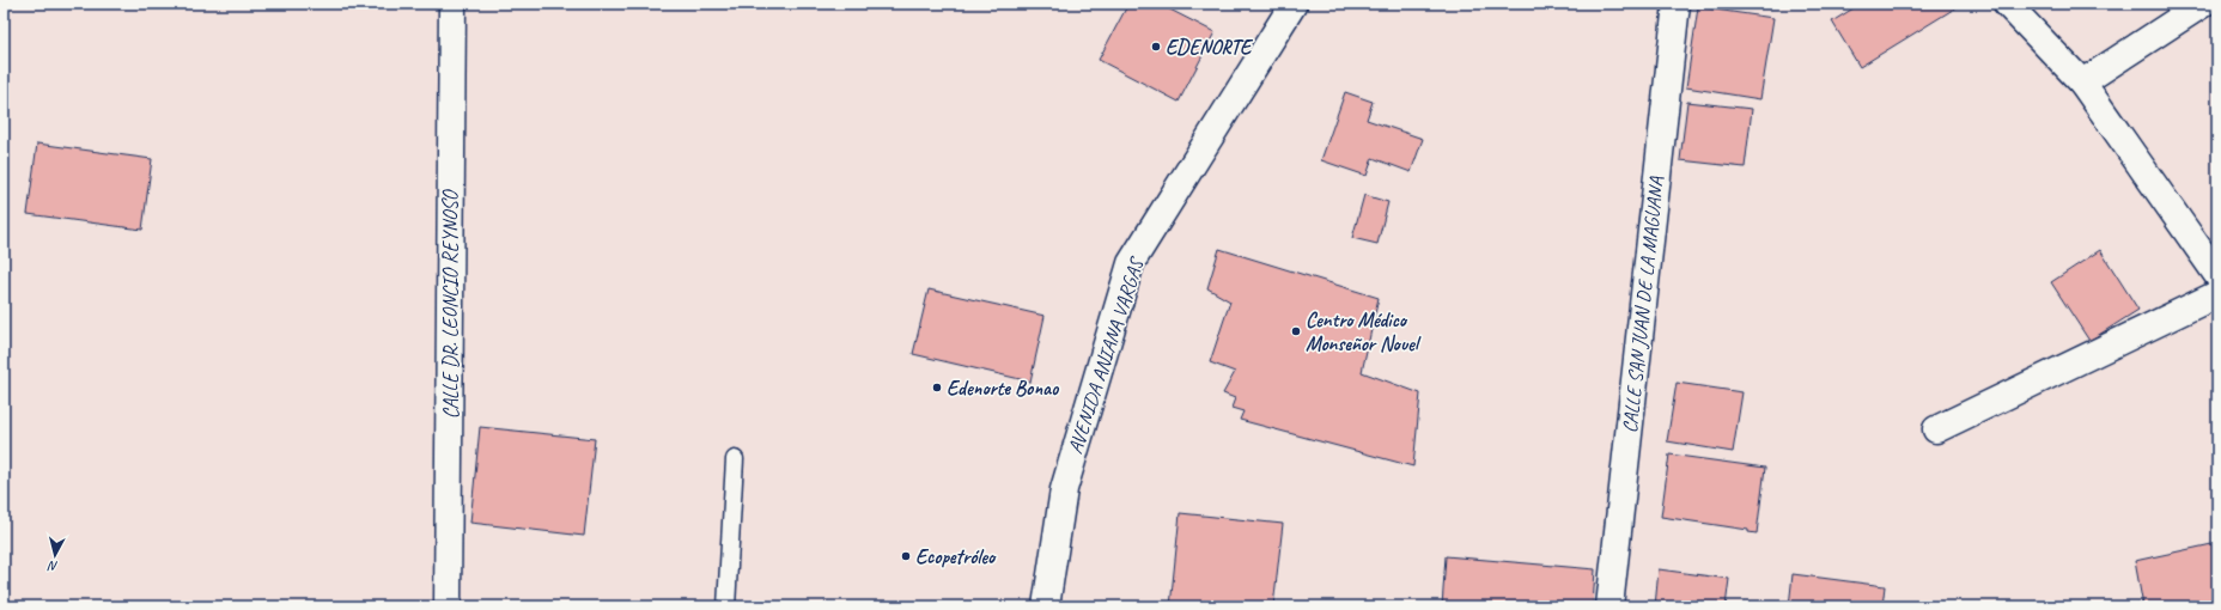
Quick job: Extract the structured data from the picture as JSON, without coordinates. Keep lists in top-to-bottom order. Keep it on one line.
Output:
{"streets":{"street":["CALLE DR. LEONCIO REYNOSO","CALLE SAN JUAN DE LA MAGUANA","AVENIDA ANIANA VARGAS"]},"places":["EDENORTE","Centro Médico Monseñor Nouel","Edenorte Bonao","Ecopetróleo"],"north":"bottom"}
